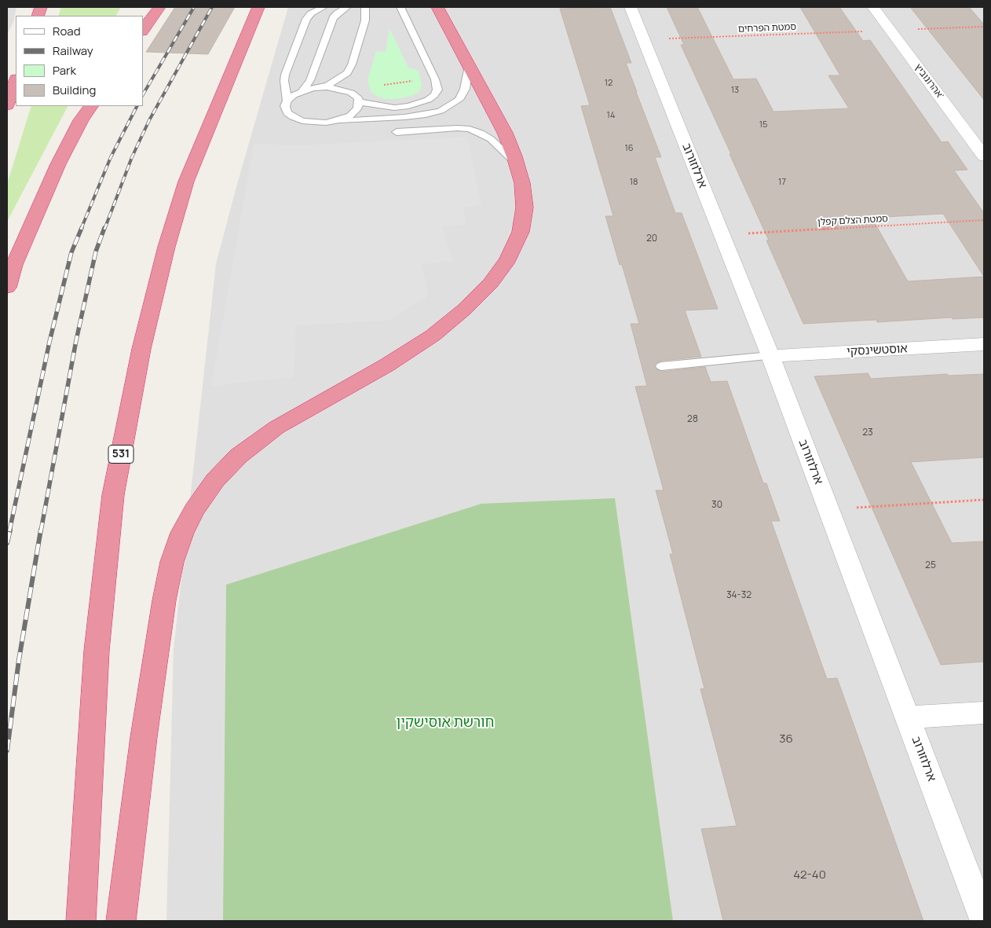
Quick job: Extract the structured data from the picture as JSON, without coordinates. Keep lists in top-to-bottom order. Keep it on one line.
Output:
{"streets":{"highway":["531"],"street":["אהרונוביץ'","ארלוזורוב","אוסטשינסקי"],"path":["סמטת הפרחים","סמטת הצלם קפלן"]},"crossings":[["סמטת הפרחים","אהרונוביץ'"],["סמטת הפרחים","ארלוזורוב"],["ארלוזורוב","סמטת הצלם קפלן"],["ארלוזורוב","אוסטשינסקי"]],"parks":["חורשת אוסישקין"],"house_numbers":["12","13","14","15","16","18","17","20","28","23","30","25","34-32","36","42-40"],"legend":["Road","Railway","Park","Building"]}
